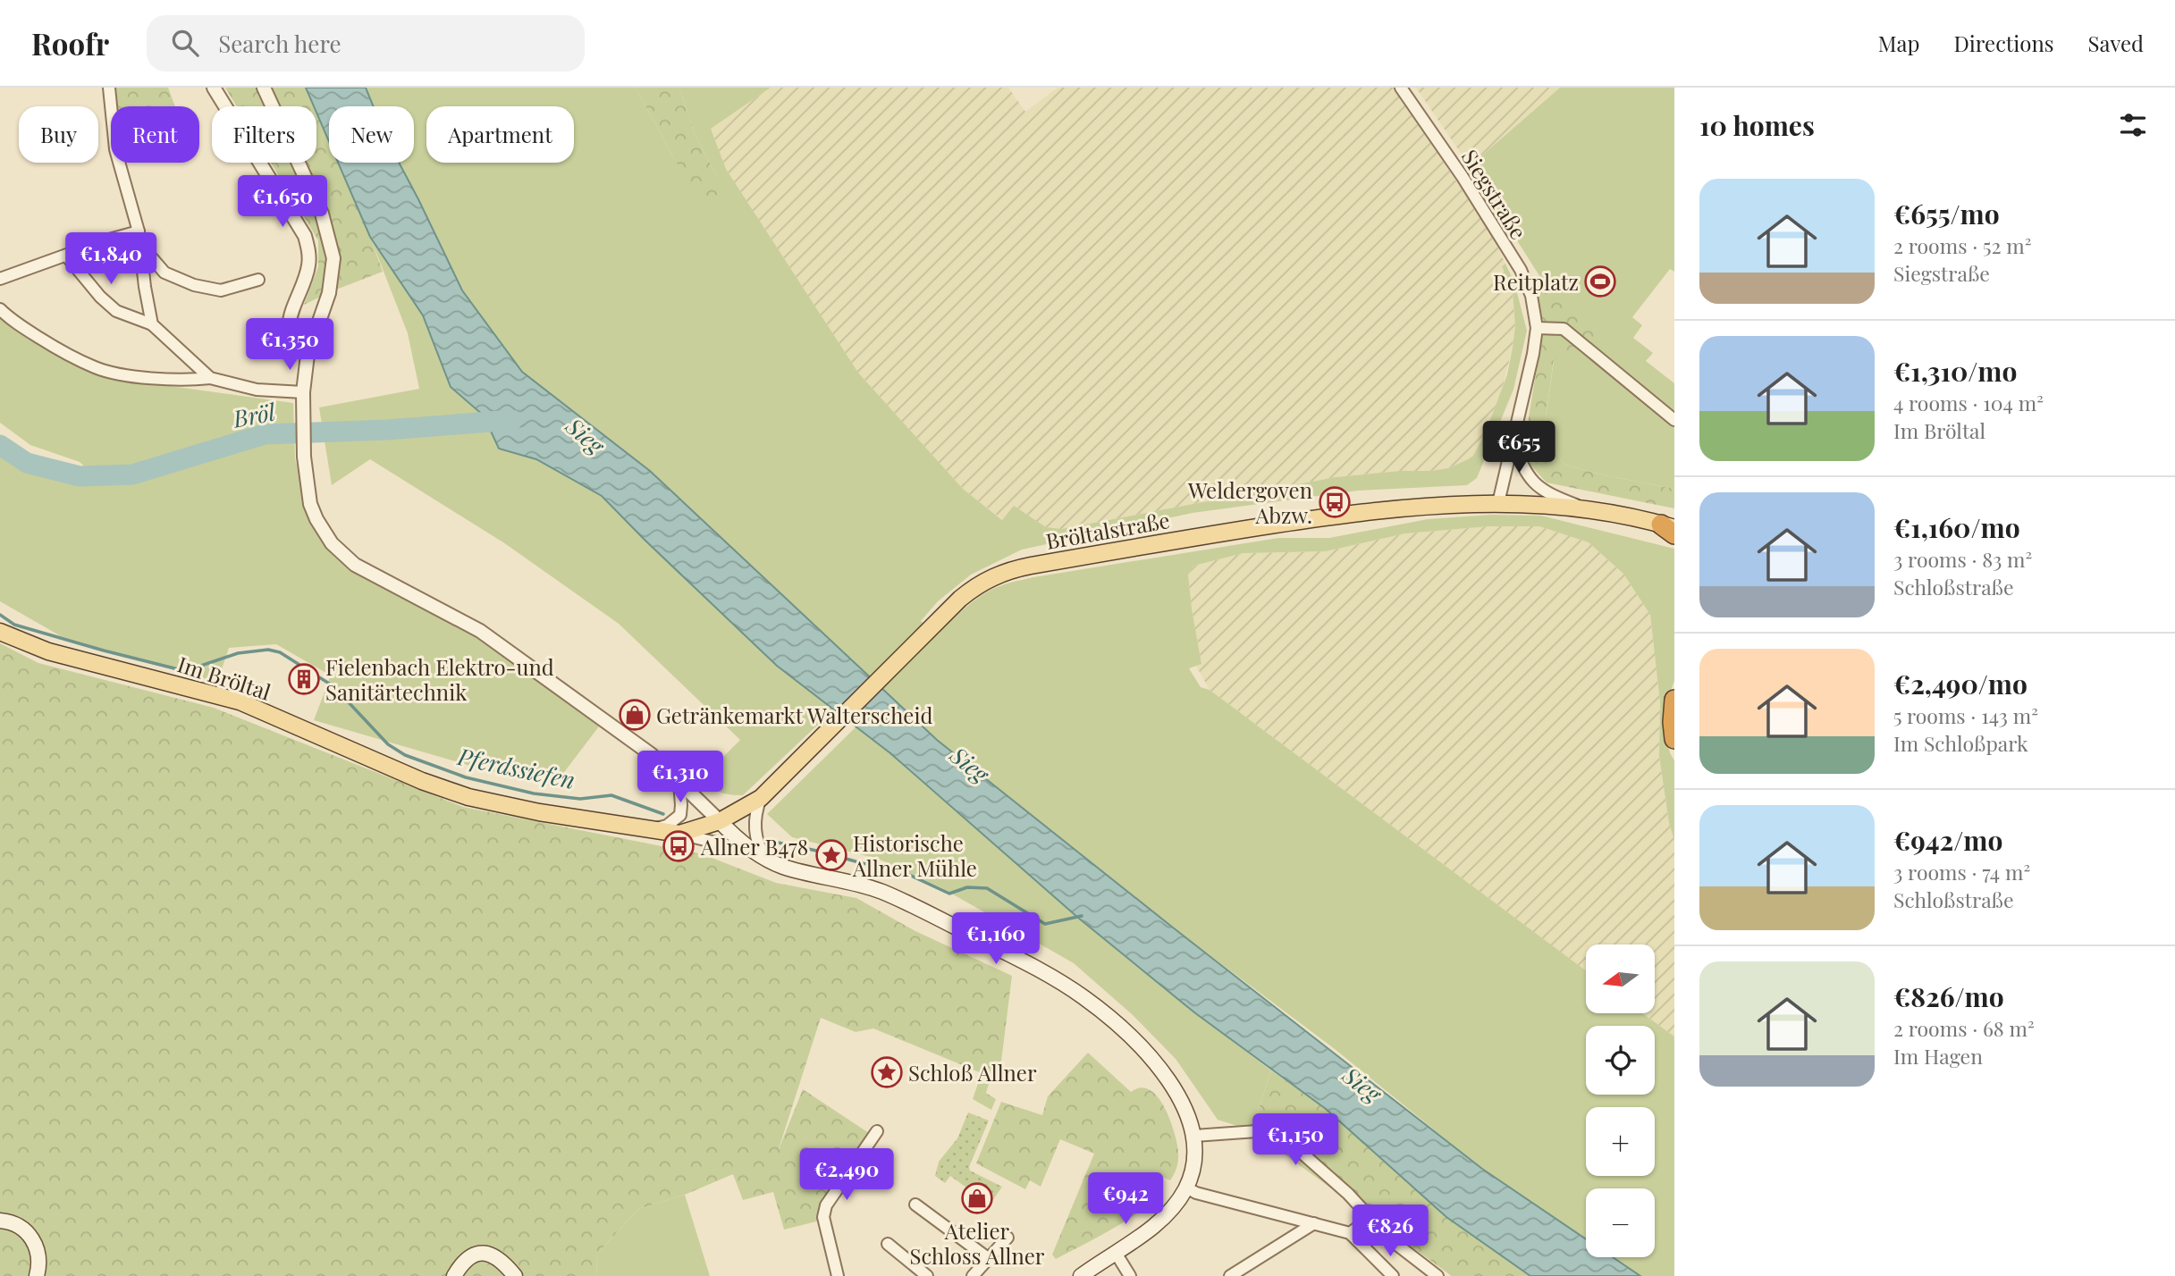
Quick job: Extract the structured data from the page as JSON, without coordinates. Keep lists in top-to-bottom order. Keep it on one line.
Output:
{"streets":{"main road":["Bröltalstraße","Im Bröltal"],"street":["Siegstraße"]},"crossings":[["Siegstraße","Bröltalstraße"],["Bröltalstraße","Im Bröltal"]],"water":["Bröl","Sieg","Pferdssiefen"],"places":{"sports":["Reitplatz"],"bus stop":["Weldergoven Abzw.","Allner B478"],"building":["Fielenbach Elektro-und Sanitärtechnik"],"shop":["Getränkemarkt Walterscheid","Atelier Schloss Allner"],"place":["Historische Allner Mühle","Schloß Allner"]},"north":"left","page":{"header":"Roofr","search":"Search here","nav":["Map","Directions","Saved"],"heading":"10 homes","chip":["Buy","Rent","Filters","New","Apartment"],"list":[{"name":"€655/mo","note":"2 rooms · 52 m² · Siegstraße"},{"name":"€1,310/mo","note":"4 rooms · 104 m² · Im Bröltal"},{"name":"€1,160/mo","note":"3 rooms · 83 m² · Schloßstraße"},{"name":"€2,490/mo","note":"5 rooms · 143 m² · Im Schloßpark"},{"name":"€942/mo","note":"3 rooms · 74 m² · Schloßstraße"},{"name":"€826/mo","note":"2 rooms · 68 m² · Im Hagen"}],"price":["€1,650","€1,840","€1,350","€655","€1,310","€1,160","€1,150","€2,490","€942","€826"],"map_buttons":["+","−"]}}
